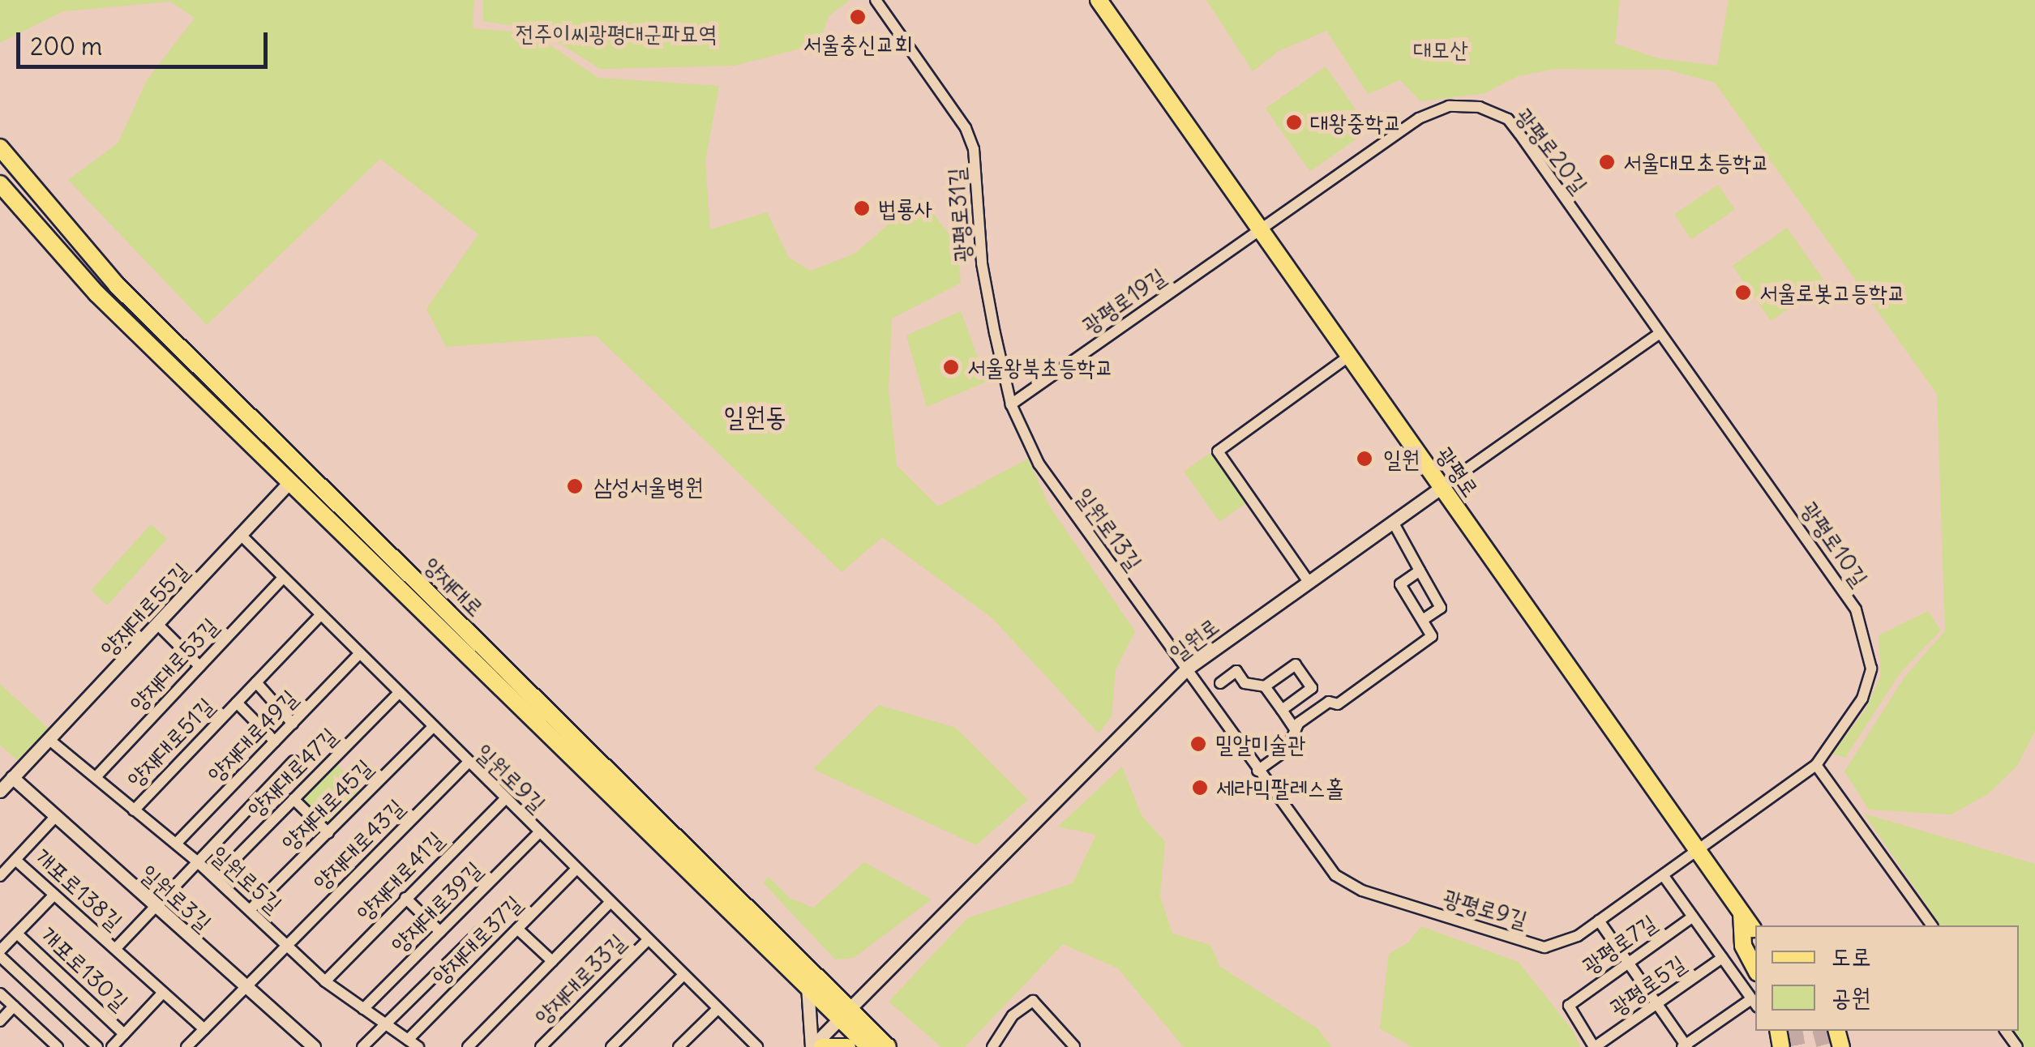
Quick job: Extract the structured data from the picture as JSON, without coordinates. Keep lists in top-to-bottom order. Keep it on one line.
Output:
{"streets":{"main road":["광평로","양재대로"],"street":["광평로20길","광평로31길","광평로19길","일원로13길","광평로10길","양재대로55길","일원로","양재대로53길","양재대로49길","양재대로51길","양재대로47길","일원로9길","양재대로45길","양재대로43길","양재대로41길","일원로5길","개포로138길","일원로3길","양재대로39길","광평로9길","양재대로37길","광평로7길","개포로130길","양재대로33길","광평로5길"]},"crossings":[["광평로20길","광평로19길"],["광평로20길","광평로"],["광평로20길","광평로10길"],["광평로20길","일원로"],["광평로31길","광평로19길"],["광평로31길","일원로13길"],["광평로19길","광평로"],["광평로19길","일원로13길"],["광평로","광평로10길"],["광평로","일원로"],["광평로","광평로9길"],["일원로13길","일원로"],["일원로13길","광평로9길"],["광평로10길","광평로9길"],["양재대로","양재대로55길"],["양재대로","일원로"],["양재대로55길","일원로9길"],["양재대로55길","일원로5길"],["양재대로55길","일원로3길"],["양재대로53길","일원로9길"],["양재대로53길","일원로5길"],["양재대로49길","양재대로51길"],["양재대로49길","일원로9길"],["양재대로49길","일원로5길"],["양재대로51길","일원로9길"],["양재대로51길","일원로5길"],["양재대로47길","일원로9길"],["양재대로47길","일원로5길"],["일원로9길","양재대로45길"],["일원로9길","양재대로43길"],["일원로9길","양재대로41길"],["일원로9길","양재대로39길"],["일원로9길","양재대로37길"],["일원로9길","양재대로33길"],["양재대로45길","일원로5길"],["양재대로43길","일원로5길"],["양재대로43길","개포로138길"],["양재대로43길","일원로3길"],["양재대로41길","일원로5길"],["일원로5길","양재대로39길"],["일원로5길","양재대로37길"],["개포로138길","일원로3길"],["개포로138길","개포로130길"],["광평로7길","광평로5길"]],"districts":["일원동"],"parks":["전주이씨광평대군파묘역","대모산"],"places":["서울충신교회","대왕중학교","서울대모초등학교","법룡사","서울로봇고등학교","서울왕북초등학교","일원","삼성서울병원","밀알미술관","세라믹팔레스홀"],"legend":["도로","공원"],"scale_bar":"200 m"}
